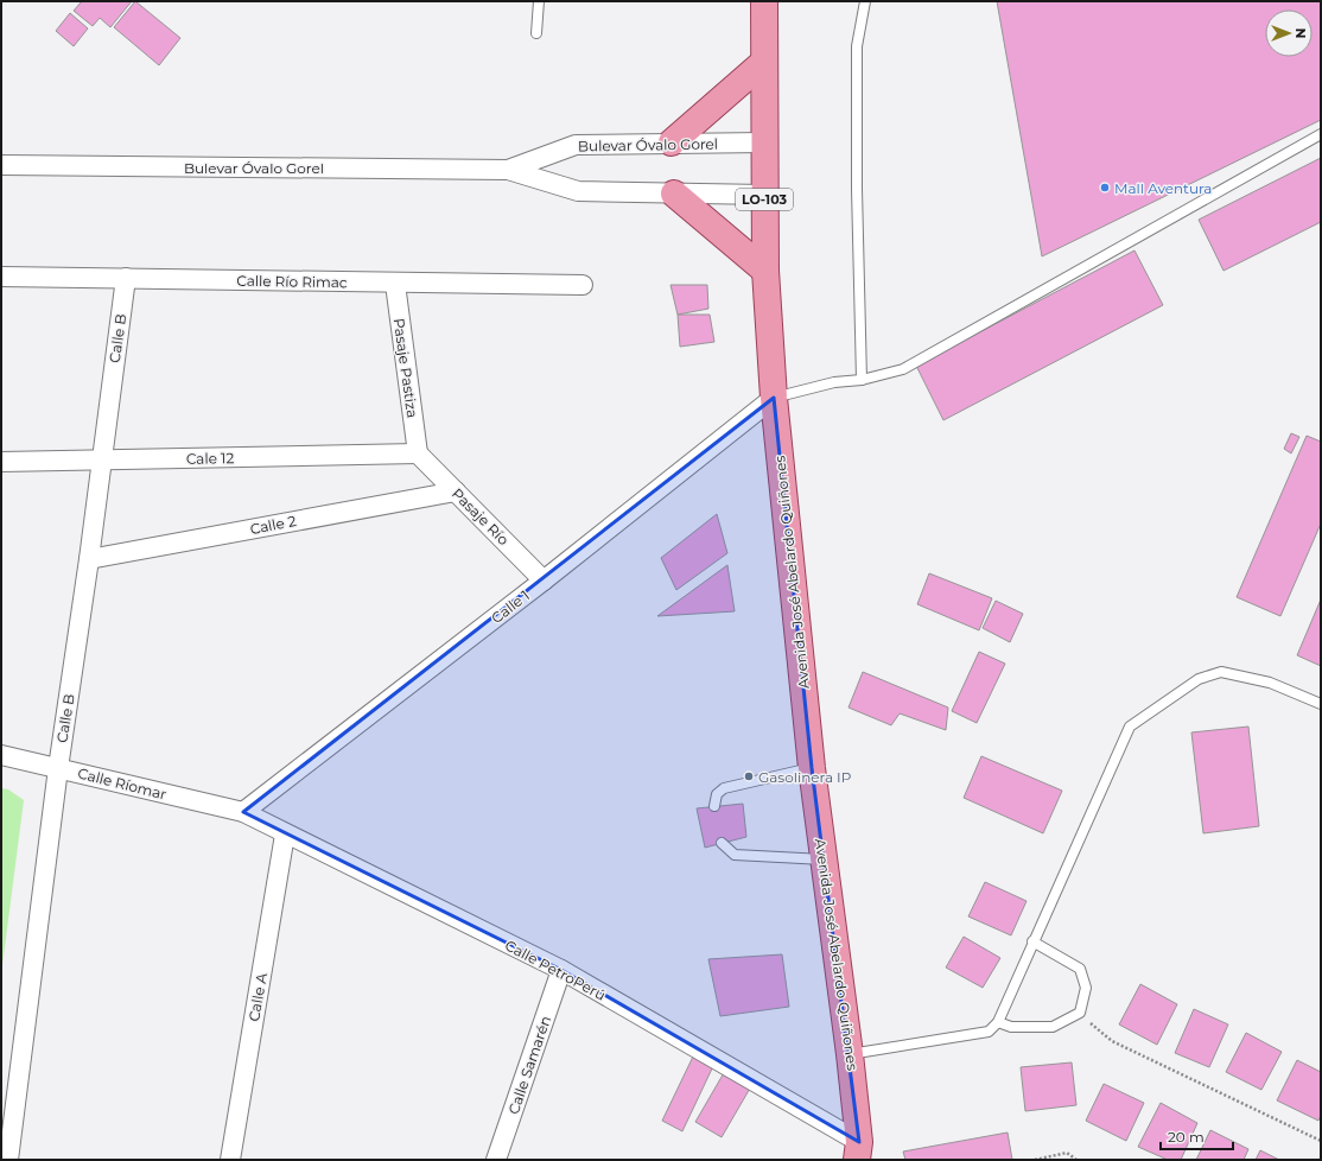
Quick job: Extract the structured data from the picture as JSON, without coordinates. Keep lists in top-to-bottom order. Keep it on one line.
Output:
{"streets":{"main road":["LO-103","Avenida José Abelardo Quiñones"],"street":["Bulevar Óvalo Gorel","Calle Río Rimac","Calle B","Pasaje Pastiza","Cale 12","Pasaje Río","Calle 2","Calle 1","Calle Ríomar","Calle PetroPerú","Calle A","Calle Samarén"]},"crossings":[["Bulevar Óvalo Gorel","Avenida José Abelardo Quiñones"],["Calle Río Rimac","Calle B"],["Calle Río Rimac","Pasaje Pastiza"],["Calle B","Cale 12"],["Calle B","Calle 2"],["Calle B","Calle Ríomar"],["Pasaje Pastiza","Cale 12"],["Pasaje Pastiza","Pasaje Río"],["Cale 12","Pasaje Río"],["Pasaje Río","Calle 2"],["Pasaje Río","Calle 1"],["Avenida José Abelardo Quiñones","Calle 1"],["Avenida José Abelardo Quiñones","Calle PetroPerú"],["Calle 1","Calle Ríomar"],["Calle 1","Calle PetroPerú"],["Calle Ríomar","Calle PetroPerú"],["Calle PetroPerú","Calle A"],["Calle PetroPerú","Calle Samarén"]],"places":["Mall Aventura","Gasolinera IP"],"scale_bar":"20 m","north":"right"}
